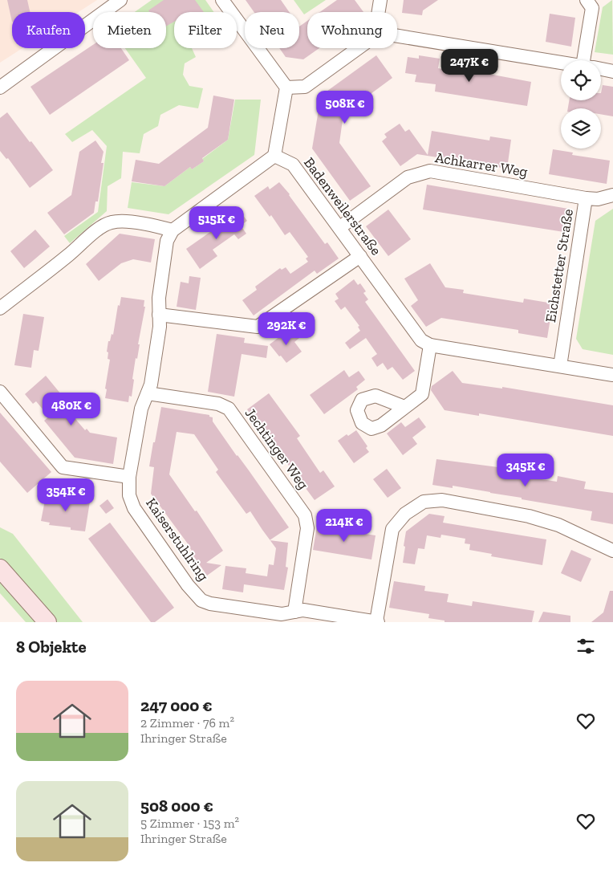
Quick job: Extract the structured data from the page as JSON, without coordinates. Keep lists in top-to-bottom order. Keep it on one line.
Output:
{"streets":{"street":["Achkarrer Weg","Badenweilerstraße","Eichstetter Straße","Jechtinger Weg","Kaiserstuhlring"]},"crossings":[["Achkarrer Weg","Badenweilerstraße"],["Achkarrer Weg","Eichstetter Straße"],["Jechtinger Weg","Kaiserstuhlring"]],"page":{"chip":["Kaufen","Mieten","Filter","Neu","Wohnung"],"price":["247K €","508K €","515K €","292K €","480K €","345K €","354K €","214K €"],"heading":"8 Objekte","list":[{"name":"247 000 €","note":"2 Zimmer · 76 m² · Ihringer Straße"},{"name":"508 000 €","note":"5 Zimmer · 153 m² · Ihringer Straße"}]}}
